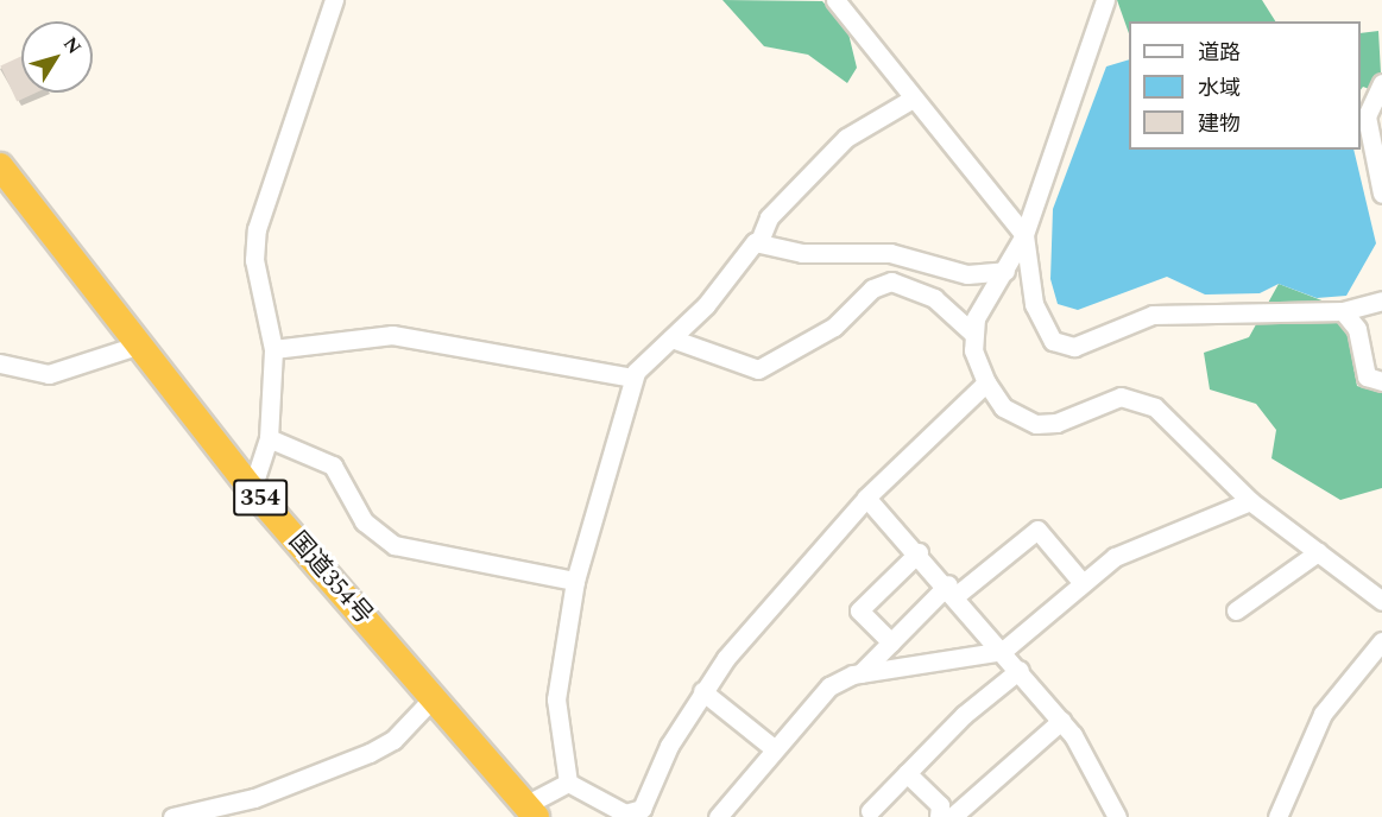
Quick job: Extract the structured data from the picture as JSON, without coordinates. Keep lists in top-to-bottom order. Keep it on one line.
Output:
{"streets":{"highway":["354","国道354号"]},"legend":["道路","水域","建物"],"north":"top right"}
